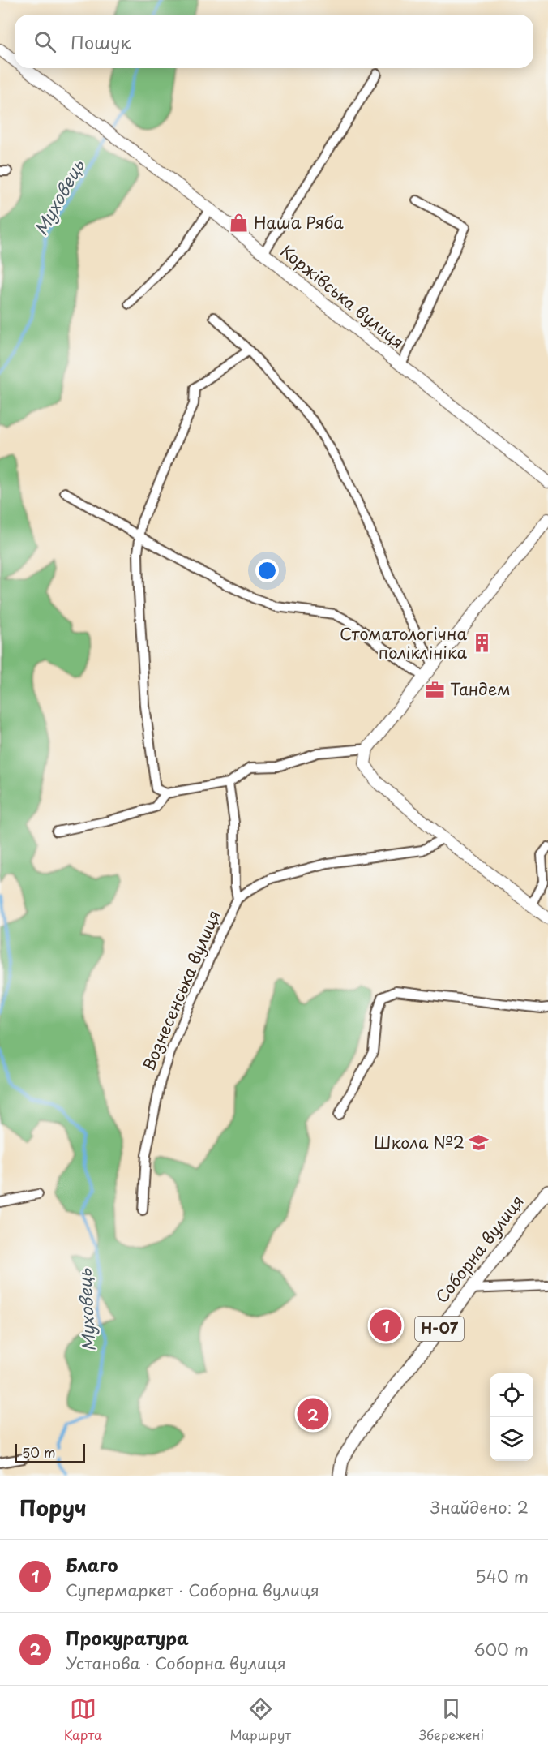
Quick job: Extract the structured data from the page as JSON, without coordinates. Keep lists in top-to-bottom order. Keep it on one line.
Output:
{"streets":{"main road":["Соборна вулиця","Н-07"],"street":["Коржівська вулиця","Вознесенська вулиця"]},"water":["Муховець"],"places":{"shop":["Наша Ряба"],"building":["Стоматологічна поліклініка"],"office":["Тандем"],"school or university":["Школа №2"]},"scale_bar":"50 m","page":{"search":"Пошук","pins":["1","2"],"scale":"50 m","heading":["Поруч","Знайдено: 2"],"list":[{"mark":"1","name":"Благо","note":"Супермаркет · Соборна вулиця","value":"540 m"},{"mark":"2","name":"Прокуратура","note":"Установа · Соборна вулиця","value":"600 m"}],"nav":["Карта","Маршрут","Збережені"]}}
